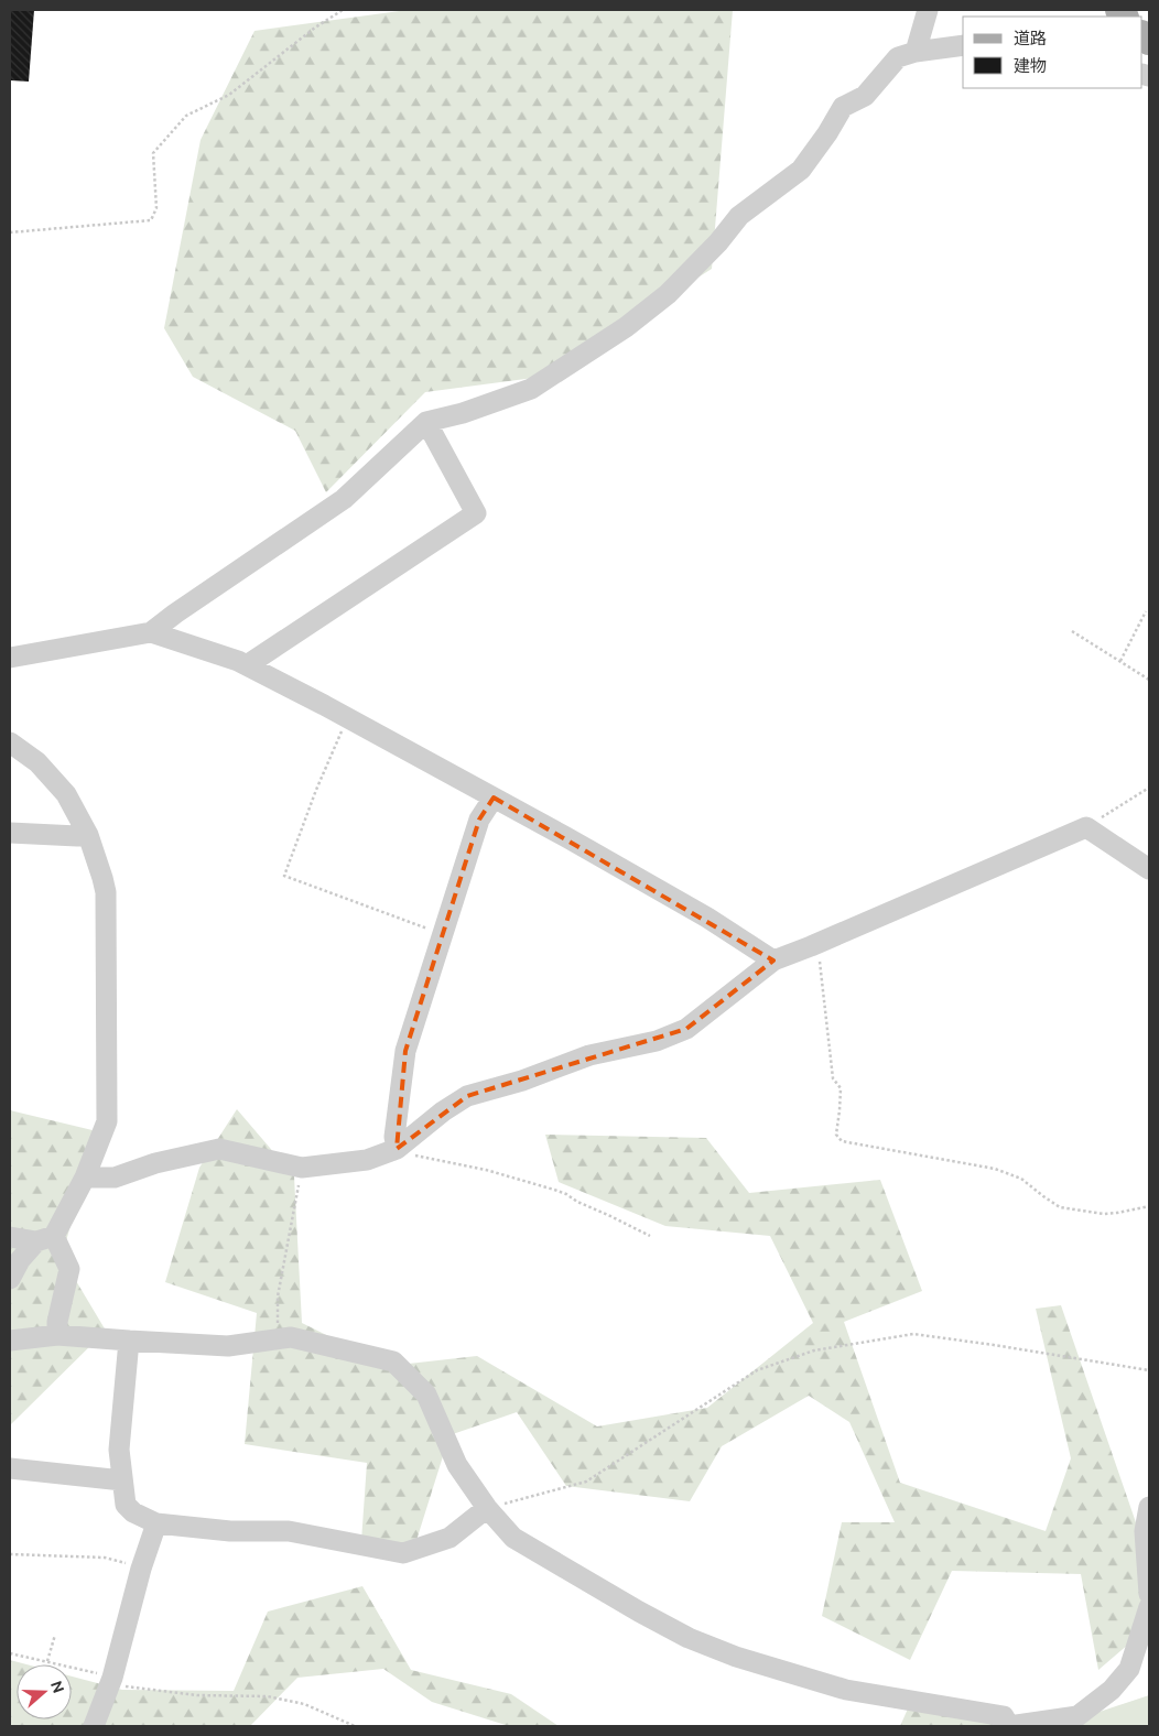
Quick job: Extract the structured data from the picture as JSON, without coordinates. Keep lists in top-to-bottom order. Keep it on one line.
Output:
{"legend":["道路","建物"],"north":"right"}
